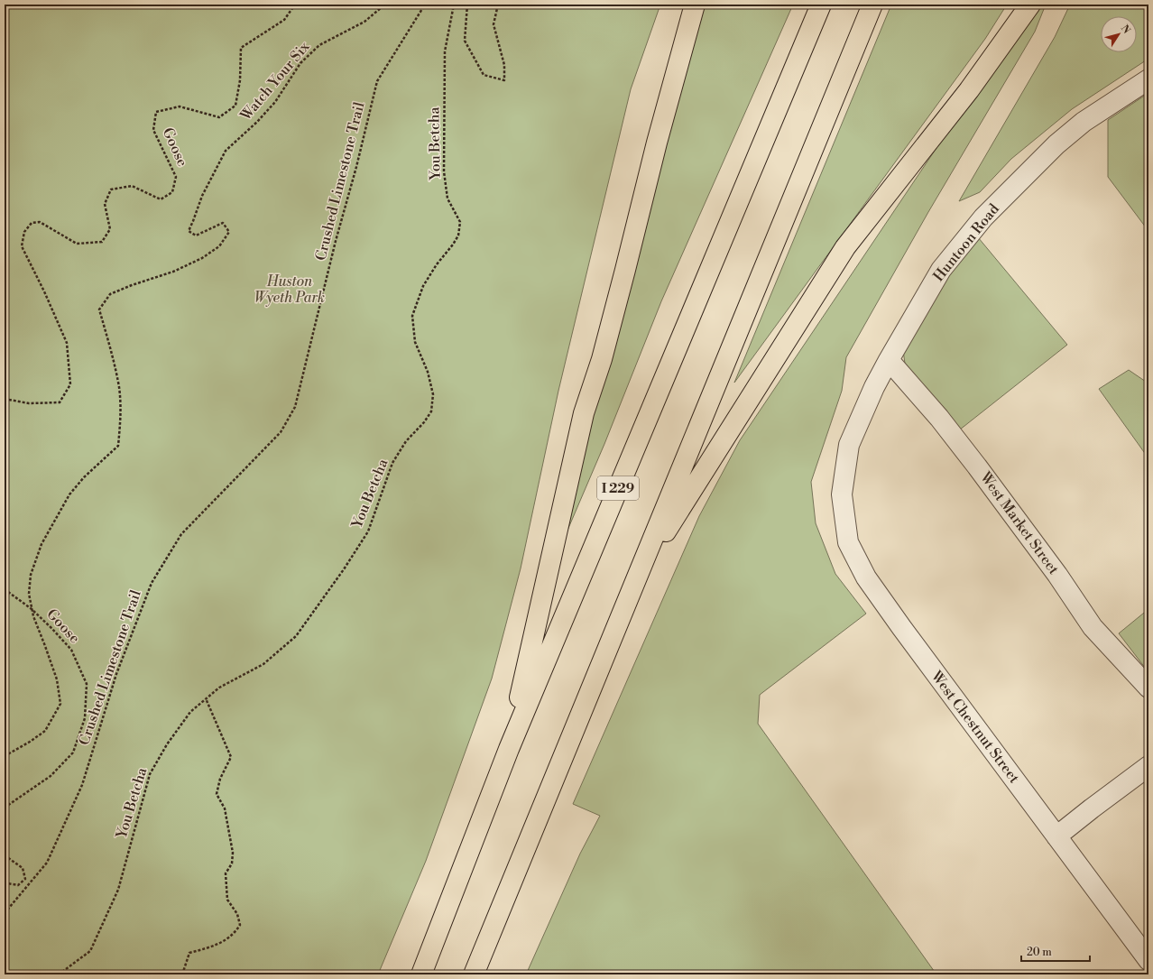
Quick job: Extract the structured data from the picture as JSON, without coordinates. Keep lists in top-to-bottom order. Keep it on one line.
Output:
{"streets":{"highway":["I 229"],"street":["Huntoon Road","West Market Street","West Chestnut Street"],"path":["Watch Your Six","You Betcha","Goose","Crushed Limestone Trail"]},"crossings":[["Watch Your Six","Goose"],["Huntoon Road","West Market Street"],["Huntoon Road","West Chestnut Street"]],"parks":["Huston Wyeth Park"],"scale_bar":"20 m","north":"top right"}
